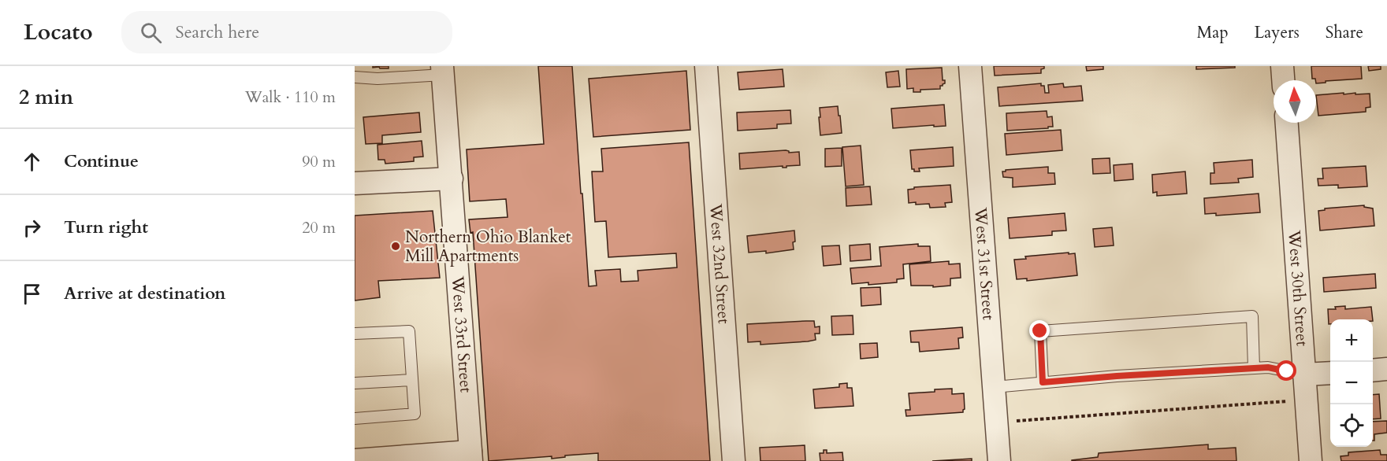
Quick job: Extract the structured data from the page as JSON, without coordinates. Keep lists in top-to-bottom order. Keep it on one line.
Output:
{"streets":{"street":["West 32nd Street","West 31st Street","West 30th Street","West 33rd Street"]},"places":["Northern Ohio Blanket Mill Apartments"],"north":"top","page":{"header":"Locato","search":"Search here","nav":["Map","Layers","Share"],"heading":["2 min","Walk · 110 m"],"list":[["Continue","90 m"],["Turn right","20 m"],"Arrive at destination"],"map_buttons":["+","−"]}}
